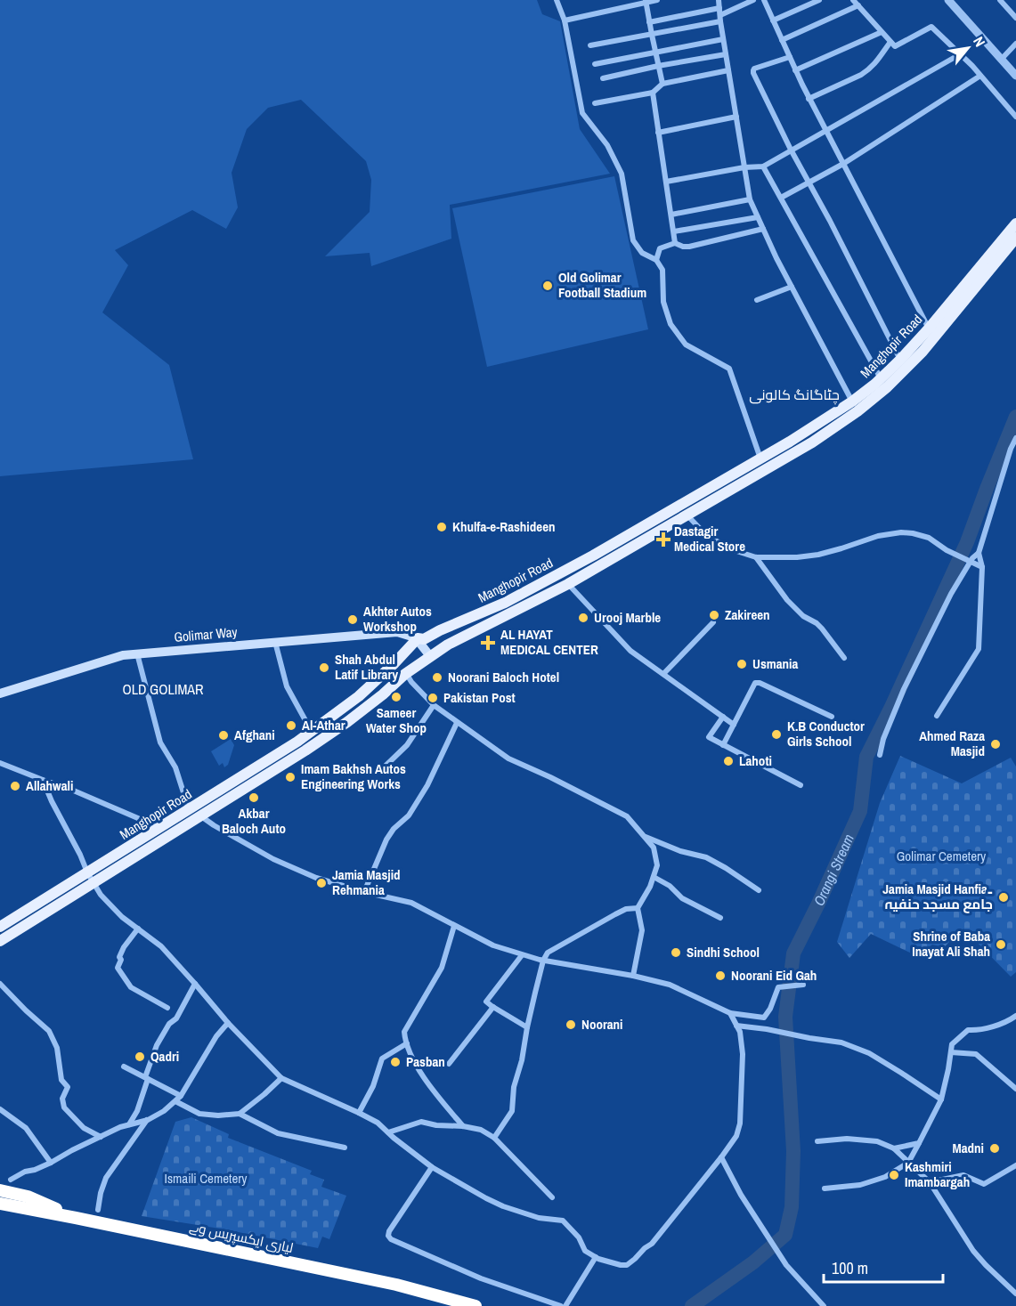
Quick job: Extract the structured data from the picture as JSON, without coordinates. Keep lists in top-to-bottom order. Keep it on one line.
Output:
{"streets":{"highway":["لیاری ایکسپریس وے"],"main road":["Manghopir Road","Golimar Way"]},"crossings":[["Manghopir Road","Golimar Way"]],"districts":["چٹاگانگ کالونی","OLD GOLIMAR"],"water":["Orangi Stream"],"parks":["Golimar Cemetery","Ismaili Cemetery"],"places":{"other":["Old Golimar Football Stadium","Khulfa-e-Rashideen","Zakireen","Urooj Marble","Akhter Autos Workshop","Usmania","Shah Abdul Latif Library","Noorani Baloch Hotel","Sameer Water Shop","Pakistan Post","Al-Athar","K.B Conductor Girls School","Afghani","Ahmed Raza Masjid","Lahoti","Imam Bakhsh Autos Engineering Works","Allahwali","Akbar Baloch Auto","Jamia Masjid Rehmania","Jamia Masjid Hanfia۔ جامع مسجد حنفیہ","Shrine of Baba Inayat Ali Shah","Sindhi School","Noorani Eid Gah","Noorani","Qadri","Pasban","Madni","Kashmiri Imambargah"],"health":["Dastagir Medical Store","AL HAYAT MEDICAL CENTER"]},"scale_bar":"100 m","north":"top right"}
